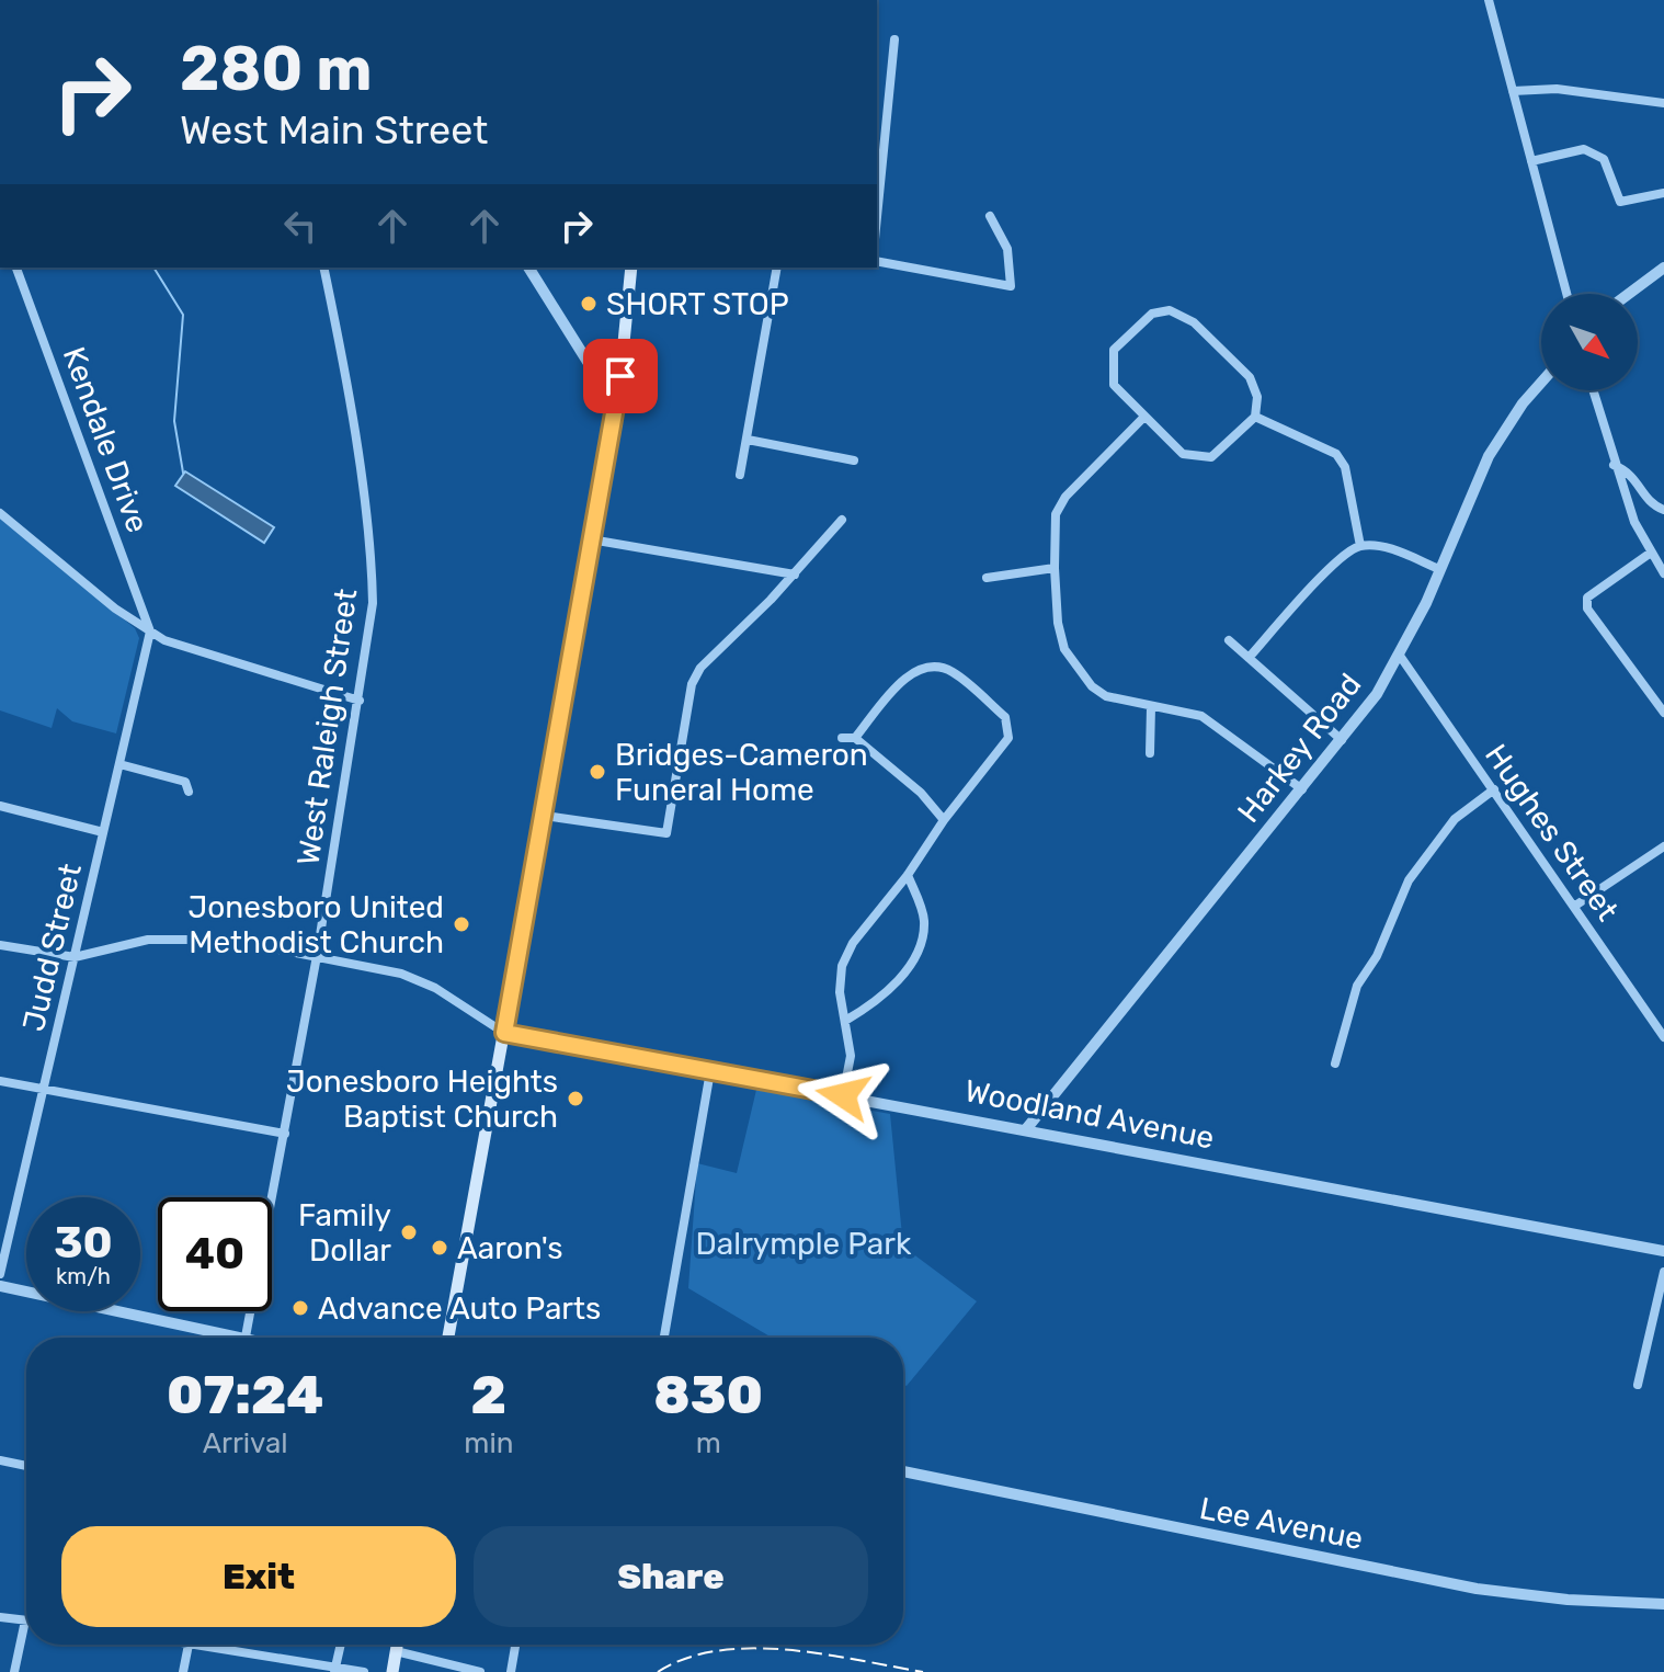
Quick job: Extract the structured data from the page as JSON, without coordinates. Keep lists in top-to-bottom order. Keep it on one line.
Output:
{"streets":{"street":["Kendale Drive","West Raleigh Street","Harkey Road","Hughes Street","Judd Street","Woodland Avenue","Lee Avenue"]},"crossings":[["Kendale Drive","Judd Street"],["Harkey Road","Hughes Street"],["Harkey Road","Woodland Avenue"]],"parks":["Dalrymple Park"],"places":["SHORT STOP","Bridges-Cameron Funeral Home","Jonesboro United Methodist Church","Jonesboro Heights Baptist Church","Family Dollar","Aaron's","Advance Auto Parts"],"north":"bottom right","page":{"turn":["280 m","West Main Street"],"speed":"30 km/h","limit":"40","eta":["07:24","Arrival","2","min","830","m"],"buttons":["Exit","Share"]}}
